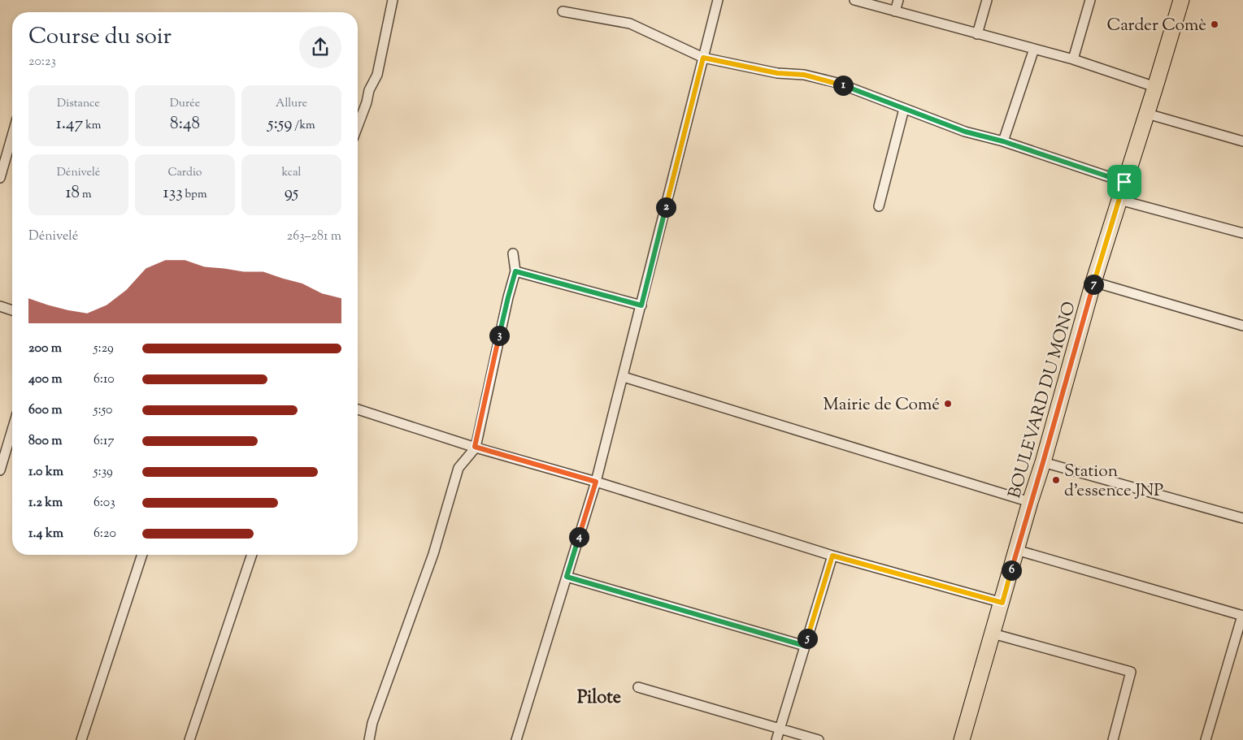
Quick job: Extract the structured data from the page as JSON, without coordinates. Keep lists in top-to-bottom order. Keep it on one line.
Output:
{"streets":{"main road":["BOULEVARD DU MONO"]},"districts":["Pilote"],"places":["Carder Comè","Mairie de Comé","Station d'essence JNP"],"page":{"heading":["Course du soir","20:23"],"pins":["1","2","7","3","4","6","5"],"stats":[["Distance","1.47 km"],["Durée","8:48"],["Allure","5:59 /km"],["Dénivelé","18 m"],["Cardio","133 bpm"],["kcal","95"]],"chart":["Dénivelé","263–281 m"],"list":[{"name":"200 m","note":"5:29"},{"name":"400 m","note":"6:10"},{"name":"600 m","note":"5:50"},{"name":"800 m","note":"6:17"},{"name":"1.0 km","note":"5:39"},{"name":"1.2 km","note":"6:03"},{"name":"1.4 km","note":"6:20"}]}}
